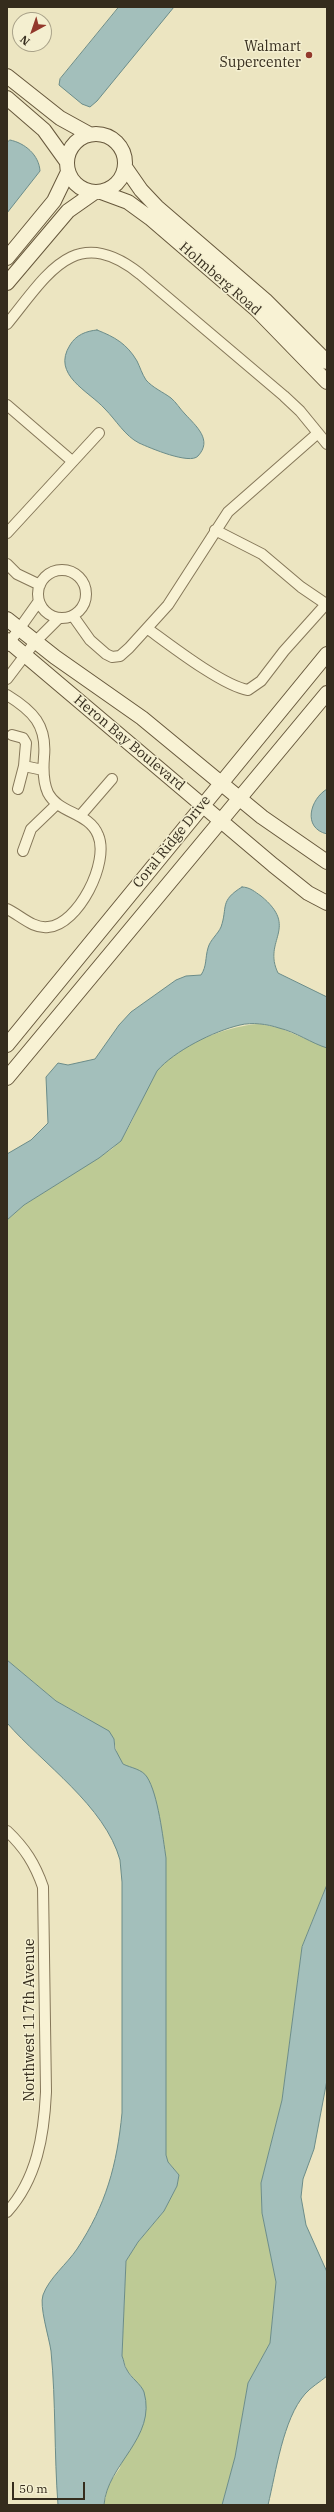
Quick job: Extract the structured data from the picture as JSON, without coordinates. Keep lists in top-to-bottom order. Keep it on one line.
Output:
{"streets":{"street":["Holmberg Road","Heron Bay Boulevard","Coral Ridge Drive","Northwest 117th Avenue"]},"crossings":[["Heron Bay Boulevard","Coral Ridge Drive"]],"places":["Walmart Supercenter"],"scale_bar":"50 m","north":"bottom left"}
